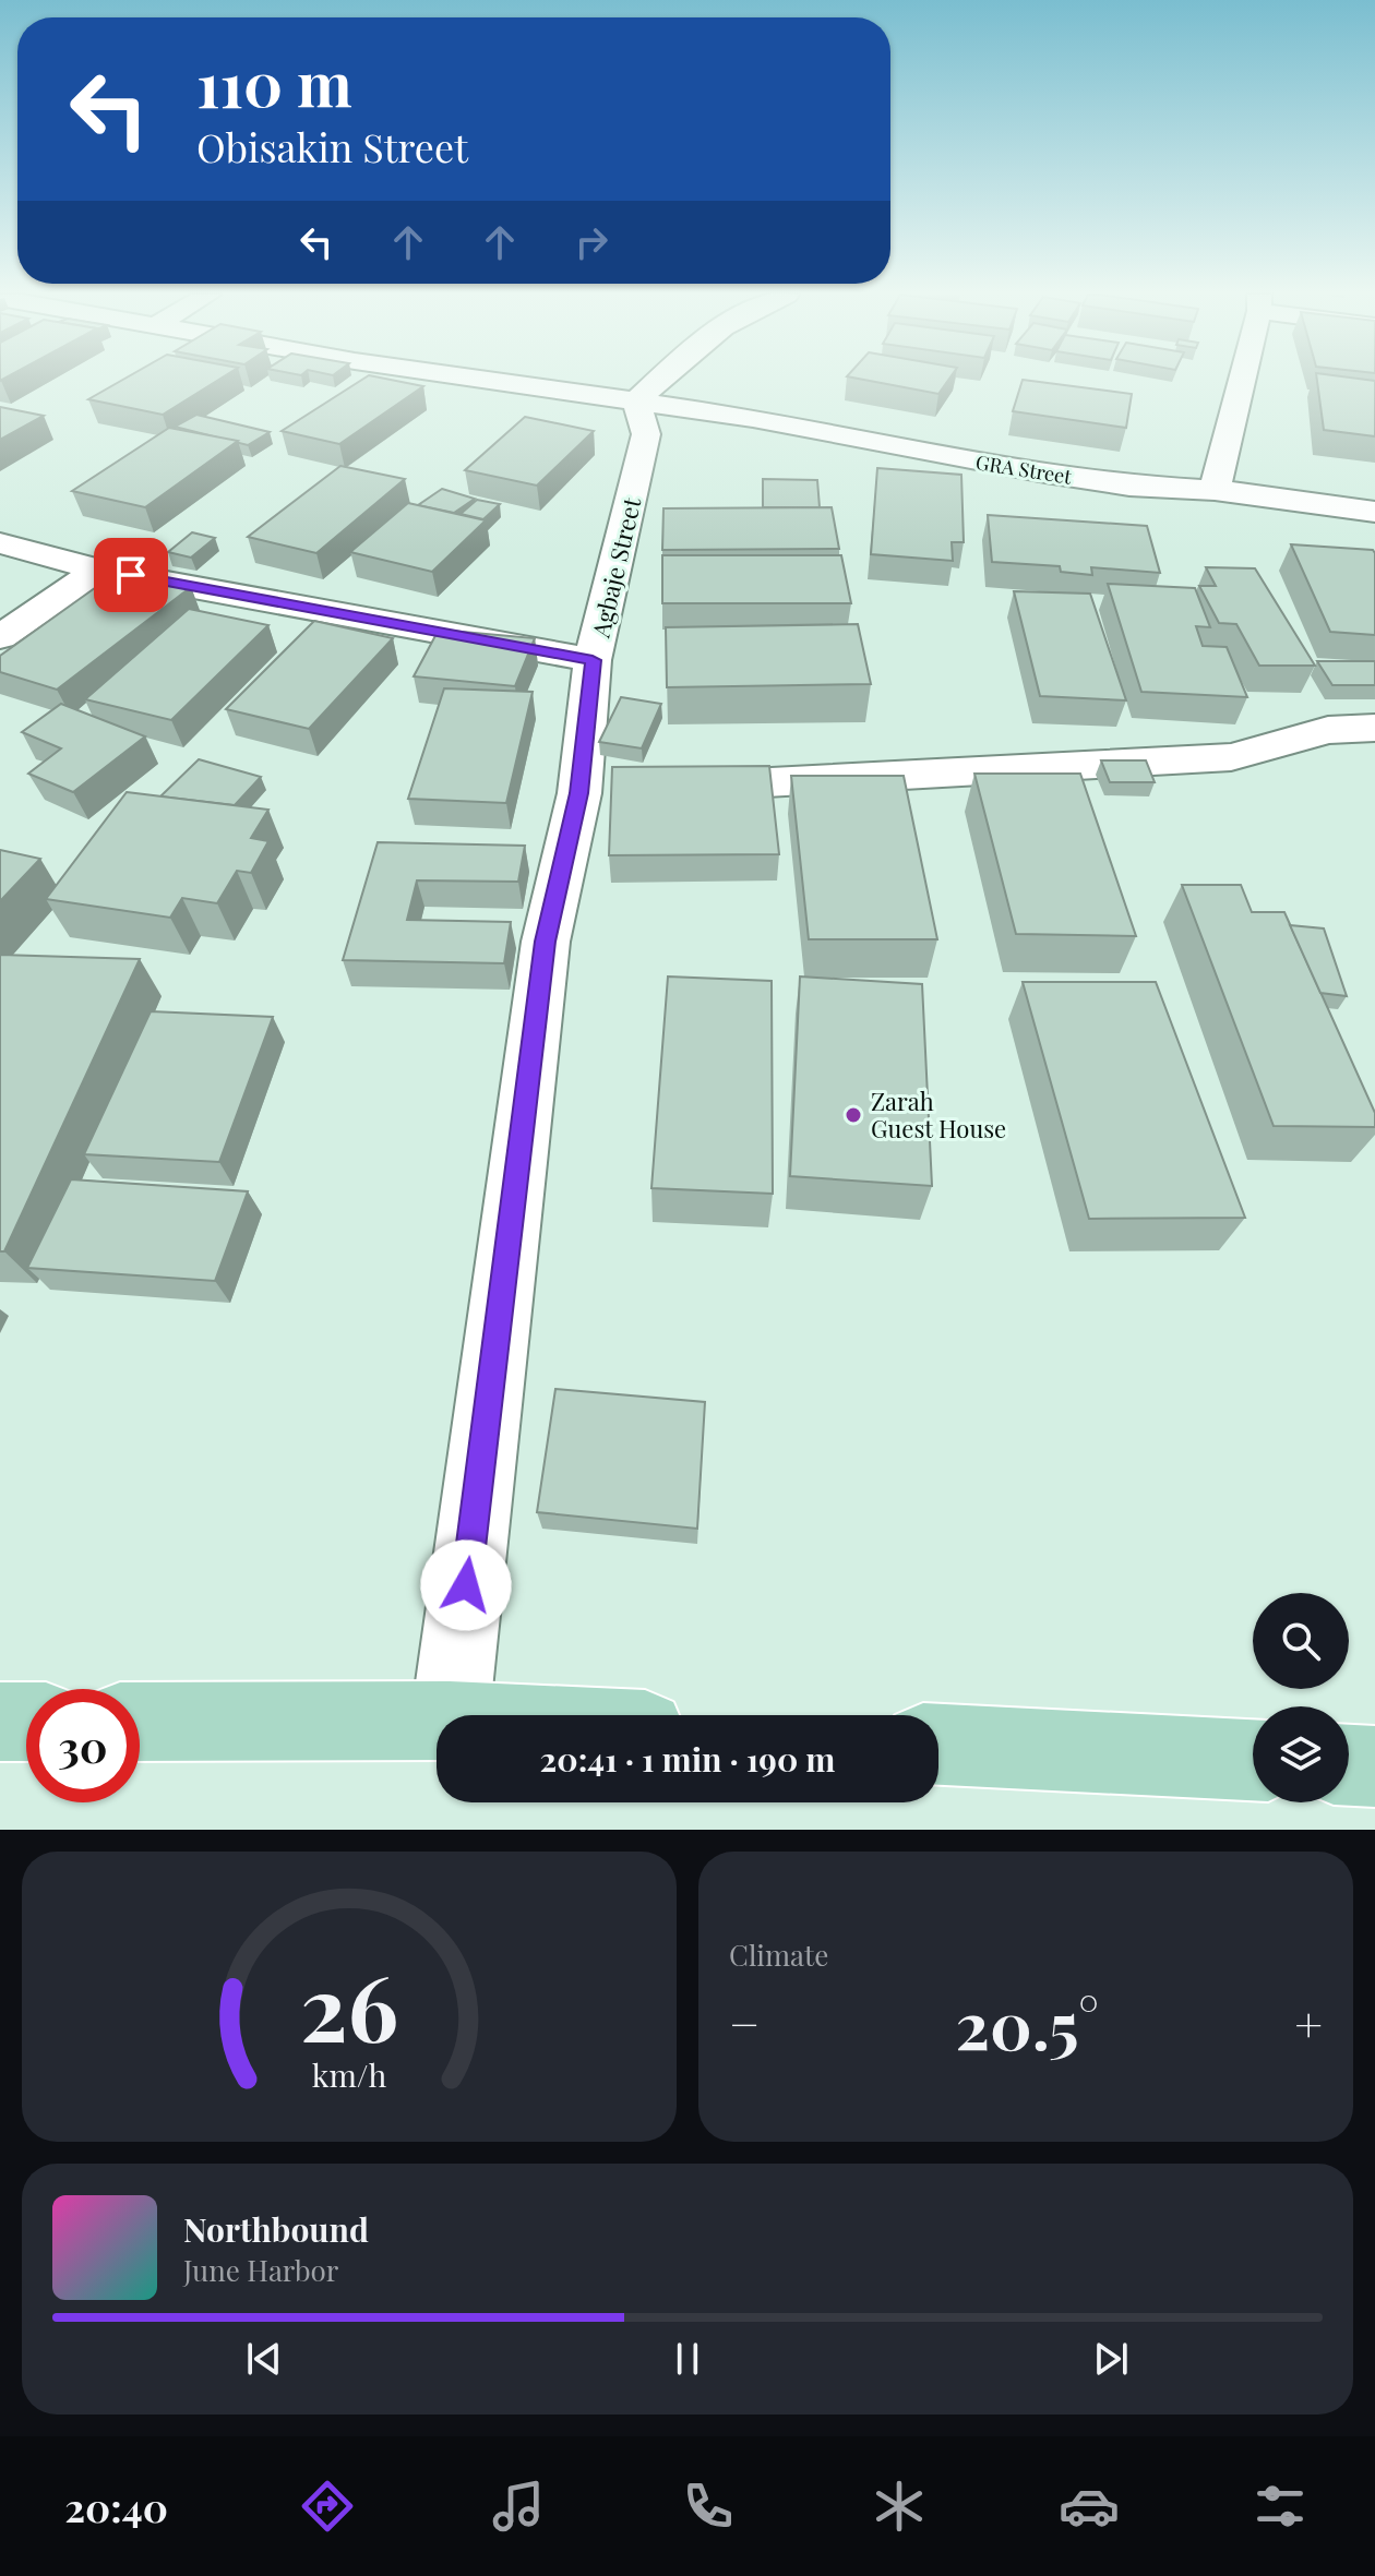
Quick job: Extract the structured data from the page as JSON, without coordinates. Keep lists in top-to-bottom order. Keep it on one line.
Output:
{"streets":{"street":["GRA Street","Agbaje Street"]},"crossings":[["GRA Street","Agbaje Street"]],"places":["Zarah Guest House"],"page":{"turn":["110 m","Obisakin Street"],"limit":"30","trip":"20:41 · 1 min · 190 m","tile":"Climate","heat":["−","20.5°","+"],"song":["Northbound","June Harbor"],"tabs":"20:40","gauge":["26","km/h"]}}
